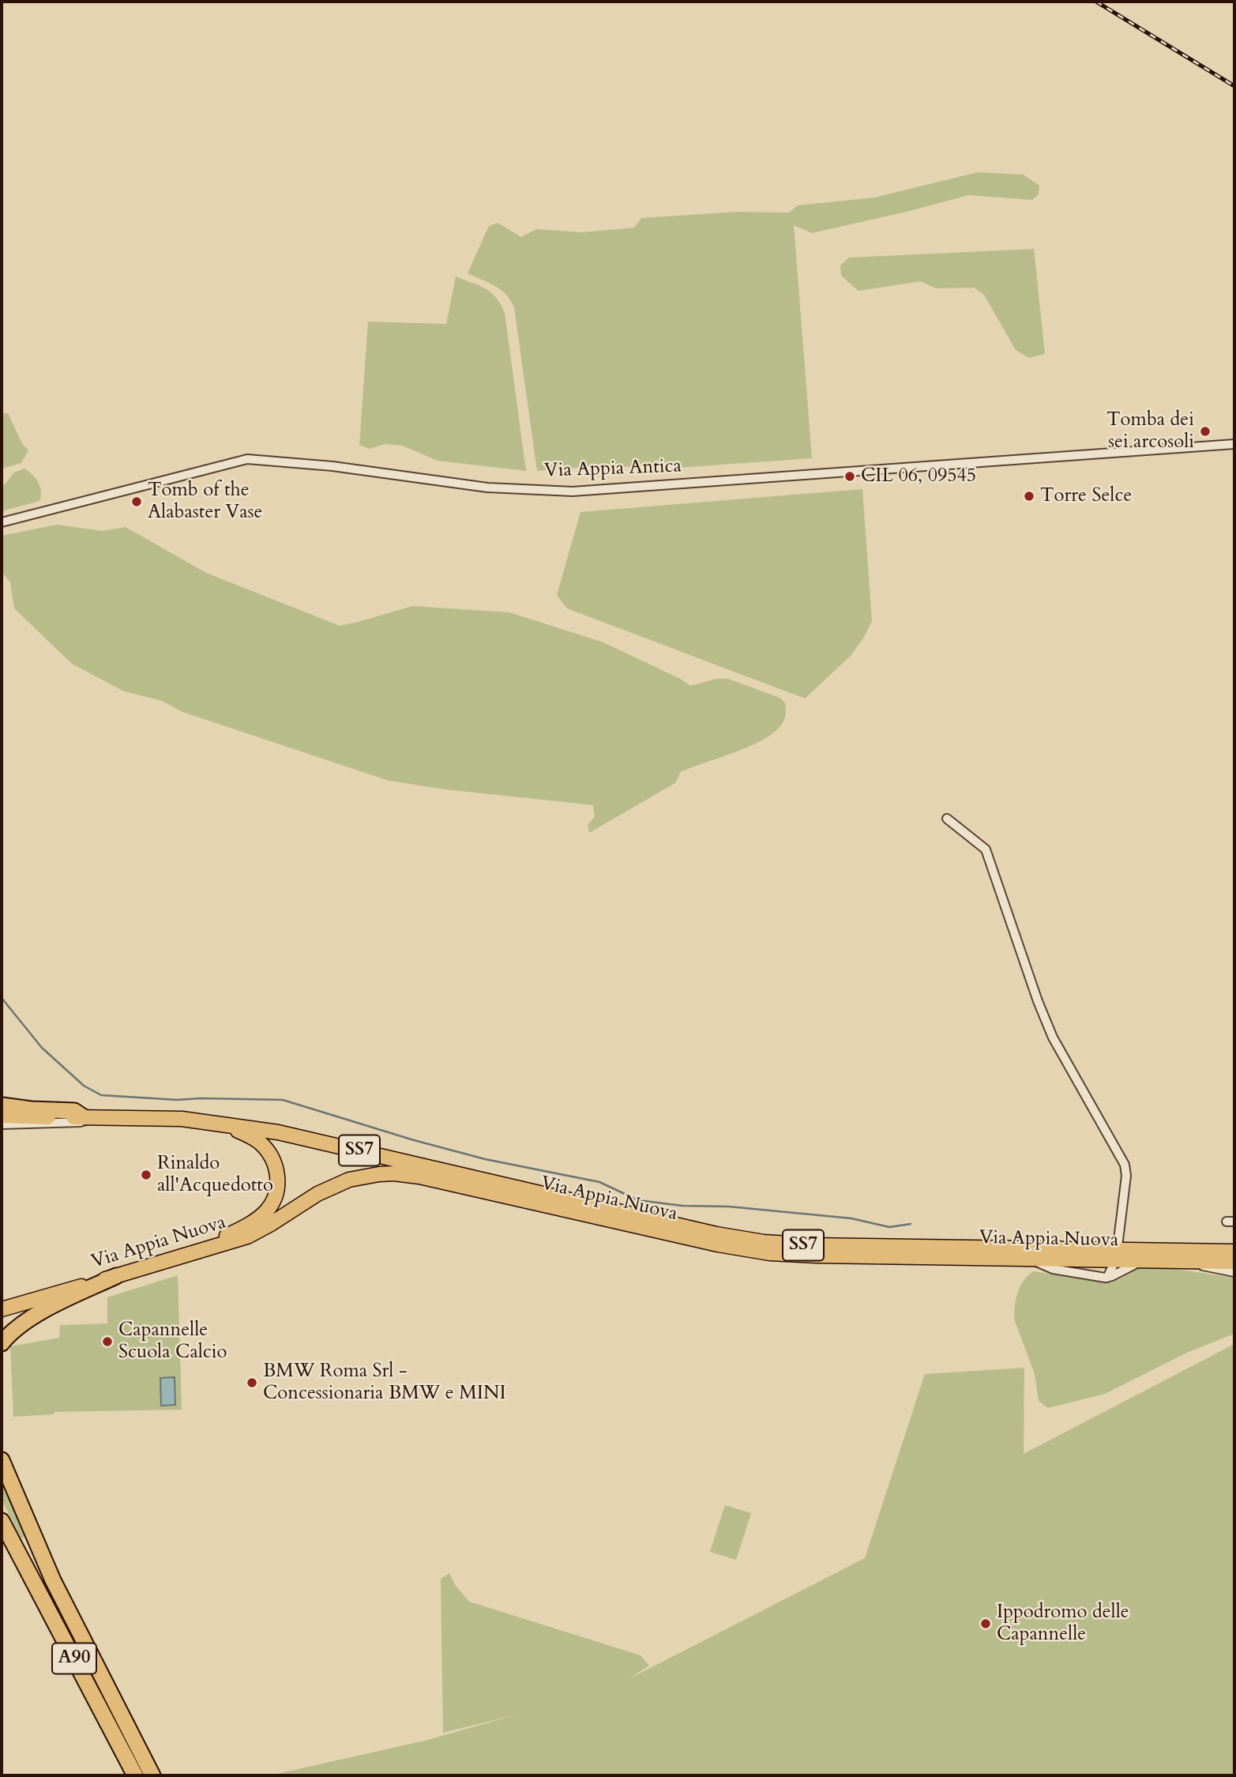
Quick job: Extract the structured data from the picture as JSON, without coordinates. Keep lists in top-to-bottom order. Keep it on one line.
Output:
{"streets":{"highway":["A90"],"main road":["SS7","Via Appia Nuova"],"street":["Via Appia Antica"]},"places":["Tomba dei sei arcosoli","CIL 06, 09545","Torre Selce","Tomb of the Alabaster Vase","Rinaldo all'Acquedotto","Capannelle Scuola Calcio","BMW Roma Srl - Concessionaria BMW e MINI","Ippodromo delle Capannelle"]}
